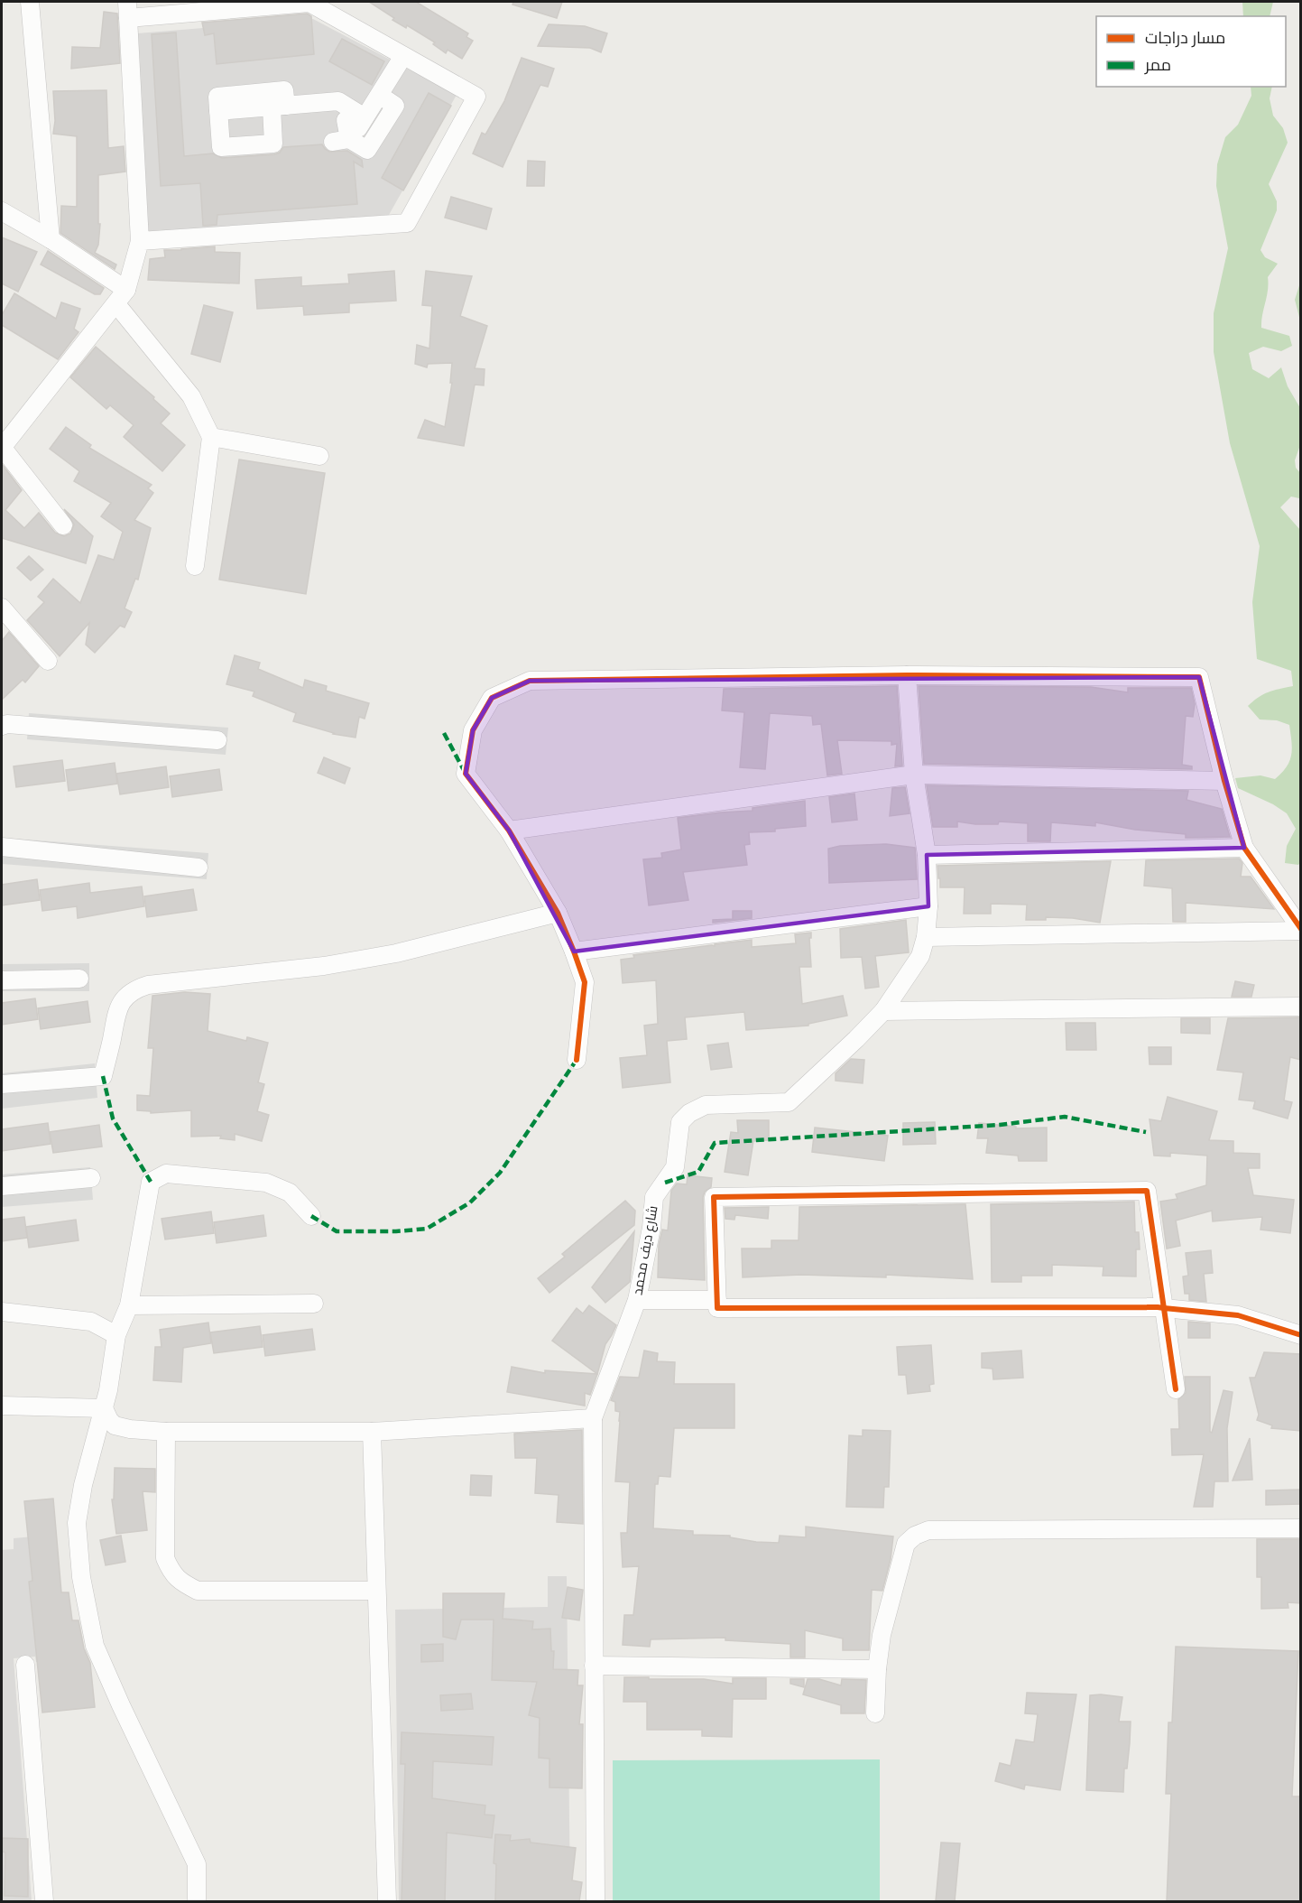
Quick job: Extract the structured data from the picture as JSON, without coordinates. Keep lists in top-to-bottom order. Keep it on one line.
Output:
{"streets":{"street":["شارع ديف محمد"]},"legend":["مسار دراجات","ممر"]}
